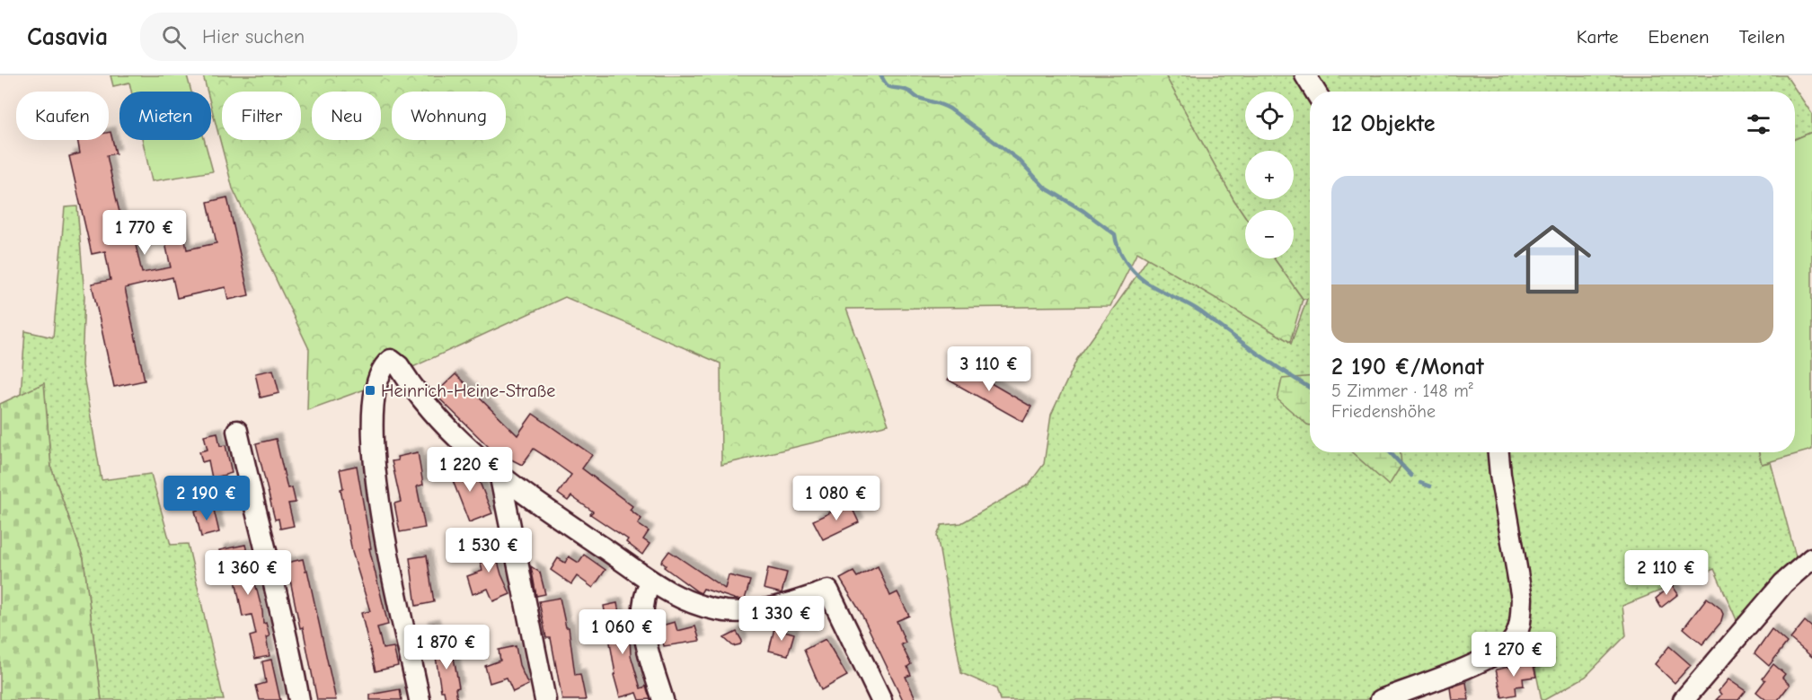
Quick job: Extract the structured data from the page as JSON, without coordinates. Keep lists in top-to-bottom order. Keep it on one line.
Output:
{"places":{"transit":["Heinrich-Heine-Straße"]},"page":{"header":"Casavia","search":"Hier suchen","nav":["Karte","Ebenen","Teilen"],"map_buttons":["+","−"],"chip":["Kaufen","Mieten","Filter","Neu","Wohnung"],"heading":"12 Objekte","list":[{"name":"2 190 €/Monat","note":"5 Zimmer · 148 m² · Friedenshöhe"}],"price":["1 770 €","3 110 €","1 220 €","2 190 €","1 080 €","1 530 €","1 360 €","2 110 €","1 330 €","1 060 €","1 870 €","1 270 €"]}}
